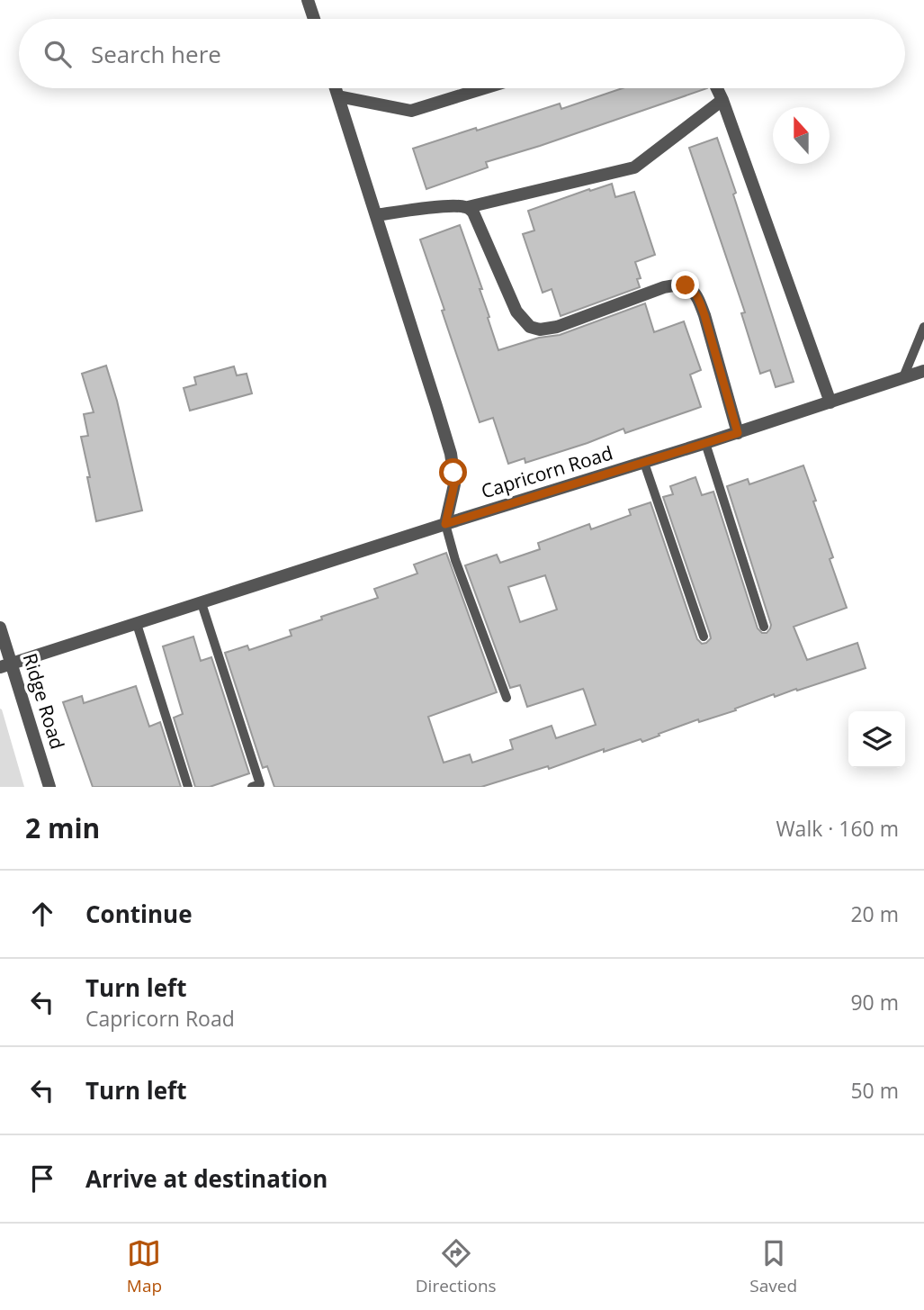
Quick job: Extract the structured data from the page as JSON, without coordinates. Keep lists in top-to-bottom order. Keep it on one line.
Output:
{"streets":{"street":["Capricorn Road","Ridge Road"]},"crossings":[["Capricorn Road","Ridge Road"]],"north":"top","page":{"search":"Search here","heading":["2 min","Walk · 160 m"],"list":[["Continue","20 m"],["Turn left","Capricorn Road","90 m"],["Turn left","50 m"],"Arrive at destination"],"nav":["Map","Directions","Saved"]}}
